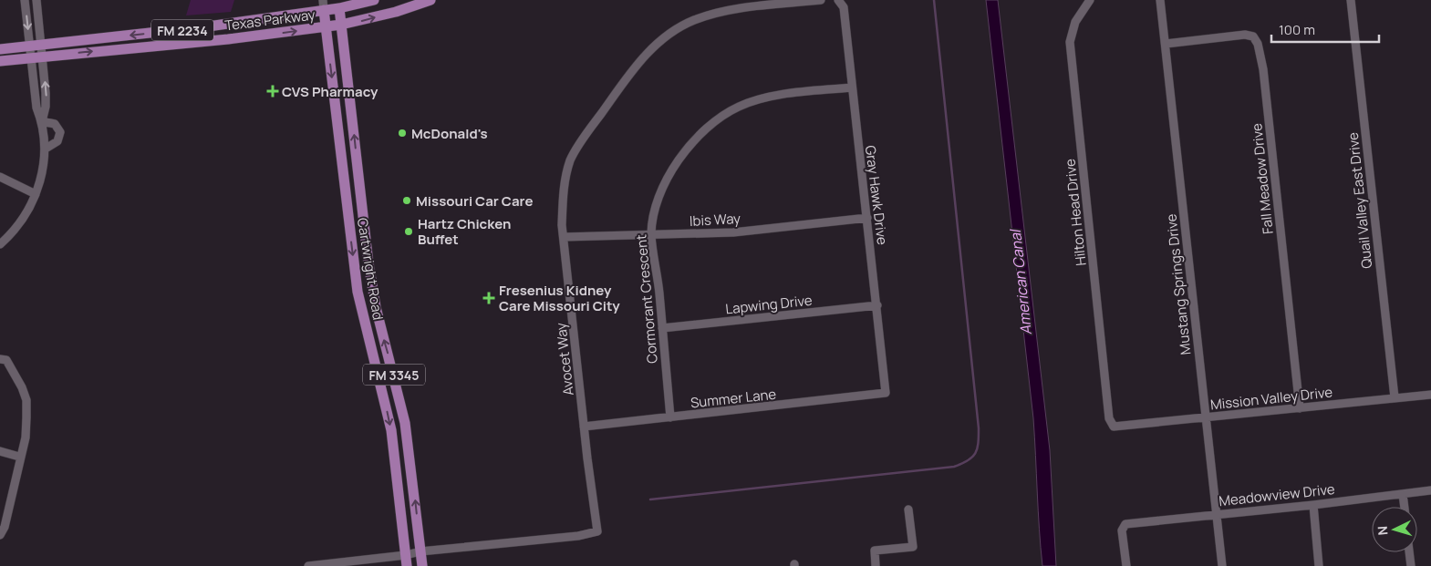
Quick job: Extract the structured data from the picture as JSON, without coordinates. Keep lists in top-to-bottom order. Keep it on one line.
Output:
{"streets":{"main road":["Texas Parkway","FM 2234","Cartwright Road","FM 3345"],"street":["Fall Meadow Drive","Gray Hawk Drive","Quail Valley East Drive","Hilton Head Drive","Ibis Way","Mustang Springs Drive","Cormorant Crescent","Lapwing Drive","Avocet Way","Summer Lane","Mission Valley Drive","Meadowview Drive"]},"crossings":[["Texas Parkway","Cartwright Road"],["Fall Meadow Drive","Mustang Springs Drive"],["Fall Meadow Drive","Mission Valley Drive"],["Gray Hawk Drive","Ibis Way"],["Gray Hawk Drive","Cormorant Crescent"],["Gray Hawk Drive","Lapwing Drive"],["Gray Hawk Drive","Summer Lane"],["Quail Valley East Drive","Mission Valley Drive"],["Hilton Head Drive","Mission Valley Drive"],["Ibis Way","Cormorant Crescent"],["Ibis Way","Avocet Way"],["Cartwright Road","Avocet Way"],["Mustang Springs Drive","Mission Valley Drive"],["Mustang Springs Drive","Meadowview Drive"],["Cormorant Crescent","Lapwing Drive"],["Cormorant Crescent","Summer Lane"],["Avocet Way","Summer Lane"]],"water":["American Canal"],"places":{"health":["CVS Pharmacy","Fresenius Kidney Care Missouri City"],"other":["McDonald's","Missouri Car Care","Hartz Chicken Buffet"]},"scale_bar":"100 m","north":"left"}
